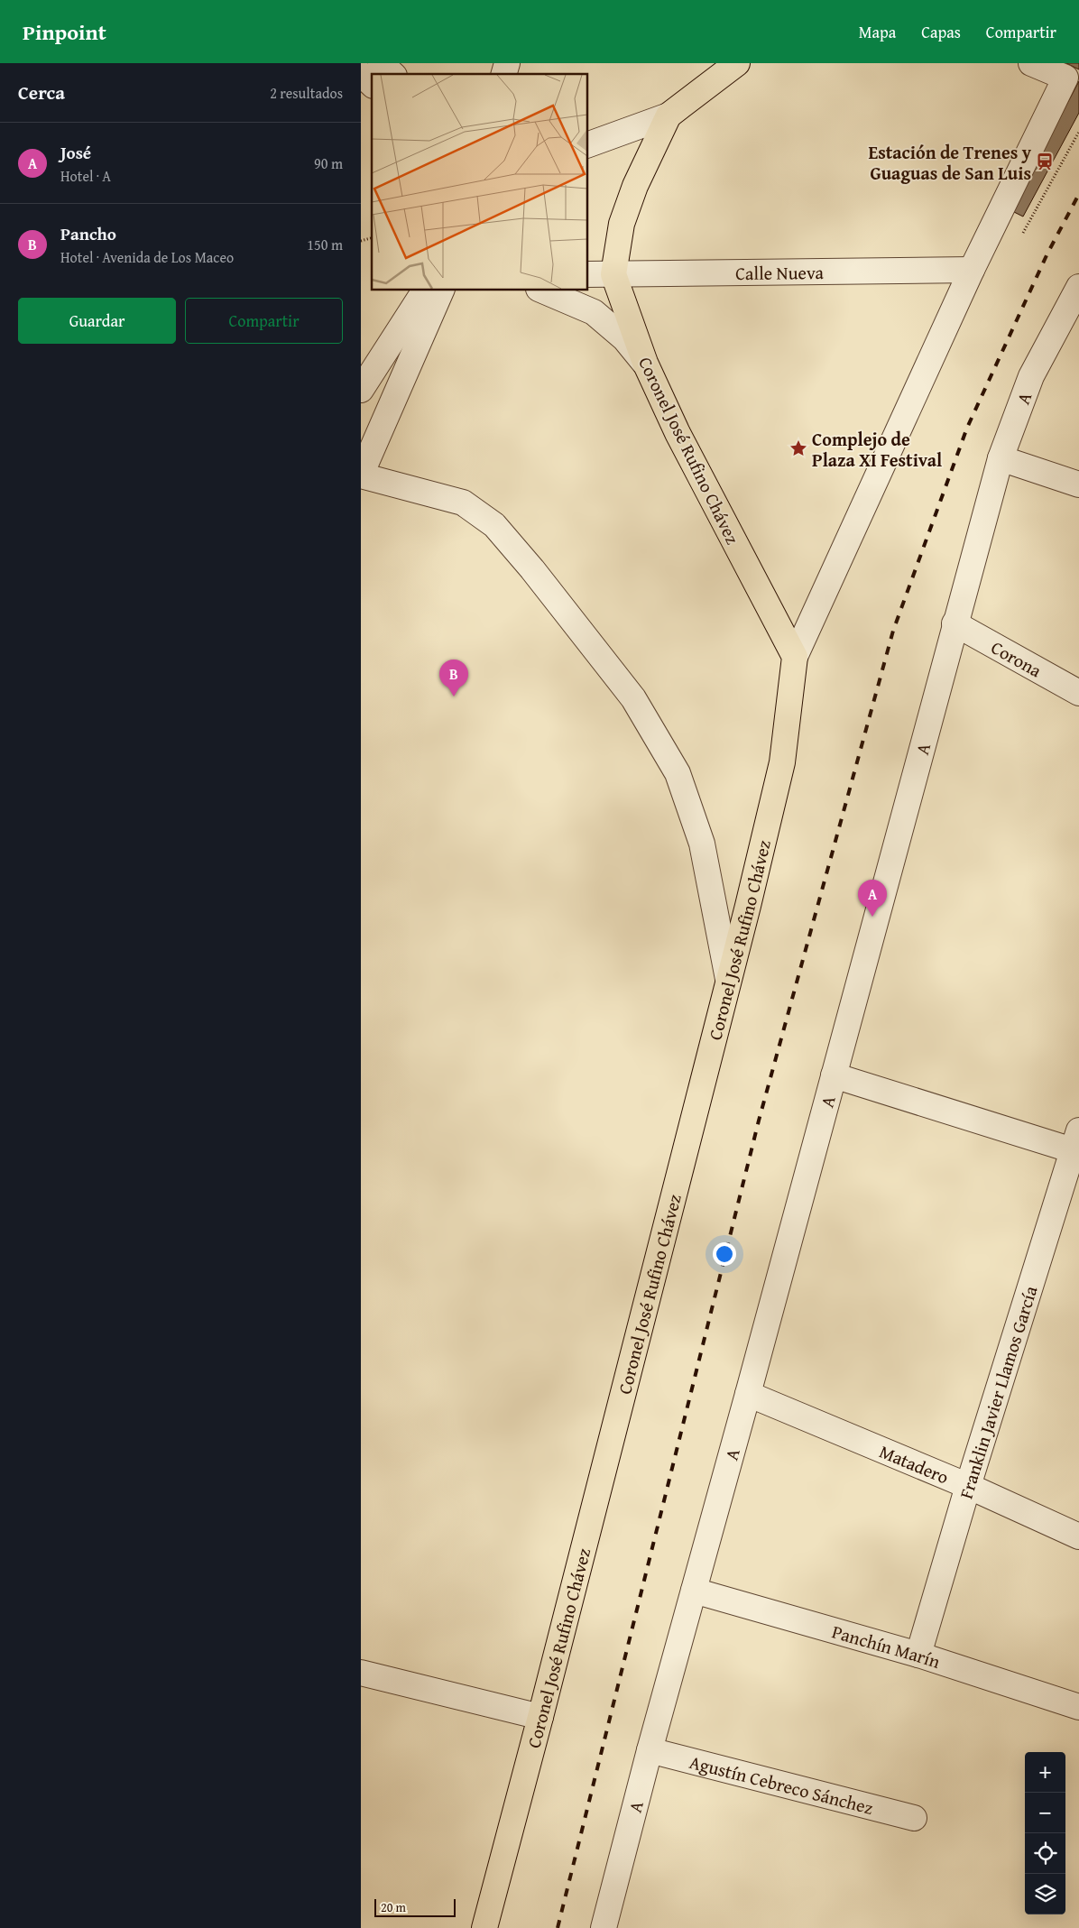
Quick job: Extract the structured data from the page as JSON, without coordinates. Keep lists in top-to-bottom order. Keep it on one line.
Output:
{"streets":{"main road":["Coronel José Rufino Chávez"],"street":["Calle Nueva","A","Corona","Franklin Javier Llamos García","Matadero","Panchín Marín","Agustín Cebreco Sánchez"]},"crossings":[["Calle Nueva","Coronel José Rufino Chávez"],["A","Corona"],["A","Matadero"],["A","Panchín Marín"],["A","Agustín Cebreco Sánchez"],["Franklin Javier Llamos García","Matadero"],["Franklin Javier Llamos García","Panchín Marín"]],"places":{"station":["Estación de Trenes y Guaguas de San Luis"],"place":["Complejo de Plaza XI Festival"]},"scale_bar":"20 m","page":{"header":"Pinpoint","nav":["Mapa","Capas","Compartir"],"heading":["Cerca","2 resultados"],"list":[{"mark":"A","name":"José","note":"Hotel · A","value":"90 m"},{"mark":"B","name":"Pancho","note":"Hotel · Avenida de Los Maceo","value":"150 m"}],"buttons":["Guardar","Compartir"],"pins":["B","A"],"map_buttons":["+","−"],"scale":"20 m"}}
